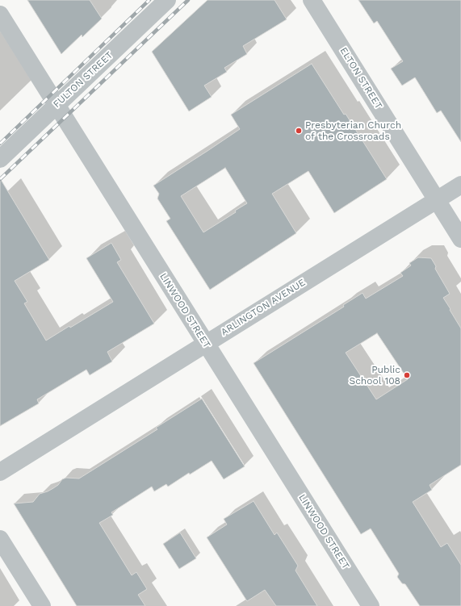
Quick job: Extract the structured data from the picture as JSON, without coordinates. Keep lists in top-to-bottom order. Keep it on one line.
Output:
{"streets":{"street":["ELTON STREET","FULTON STREET","ARLINGTON AVENUE","LINWOOD STREET"]},"crossings":[["ELTON STREET","ARLINGTON AVENUE"],["FULTON STREET","LINWOOD STREET"],["ARLINGTON AVENUE","LINWOOD STREET"]],"places":["Presbyterian Church of the Crossroads","Public School 108"]}
